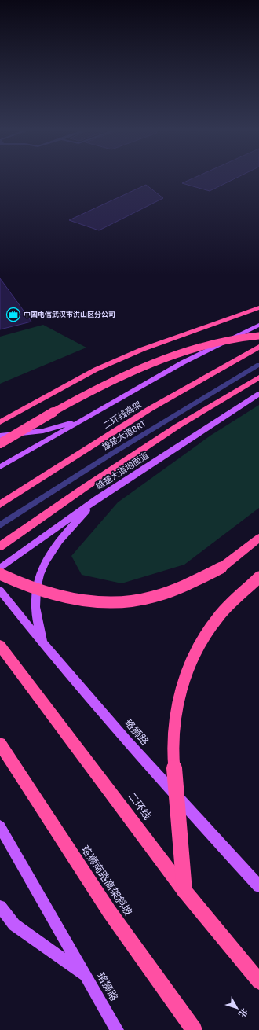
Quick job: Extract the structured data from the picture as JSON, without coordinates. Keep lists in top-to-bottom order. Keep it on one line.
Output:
{"streets":{"highway":["二环线高架","二环线","珞狮南路高架斜坡"],"main road":["雄楚大道地面道","珞狮路"],"street":["雄楚大道BRT"]},"places":{"office":["中国电信武汉市洪山区分公司"]},"north":"bottom right"}
